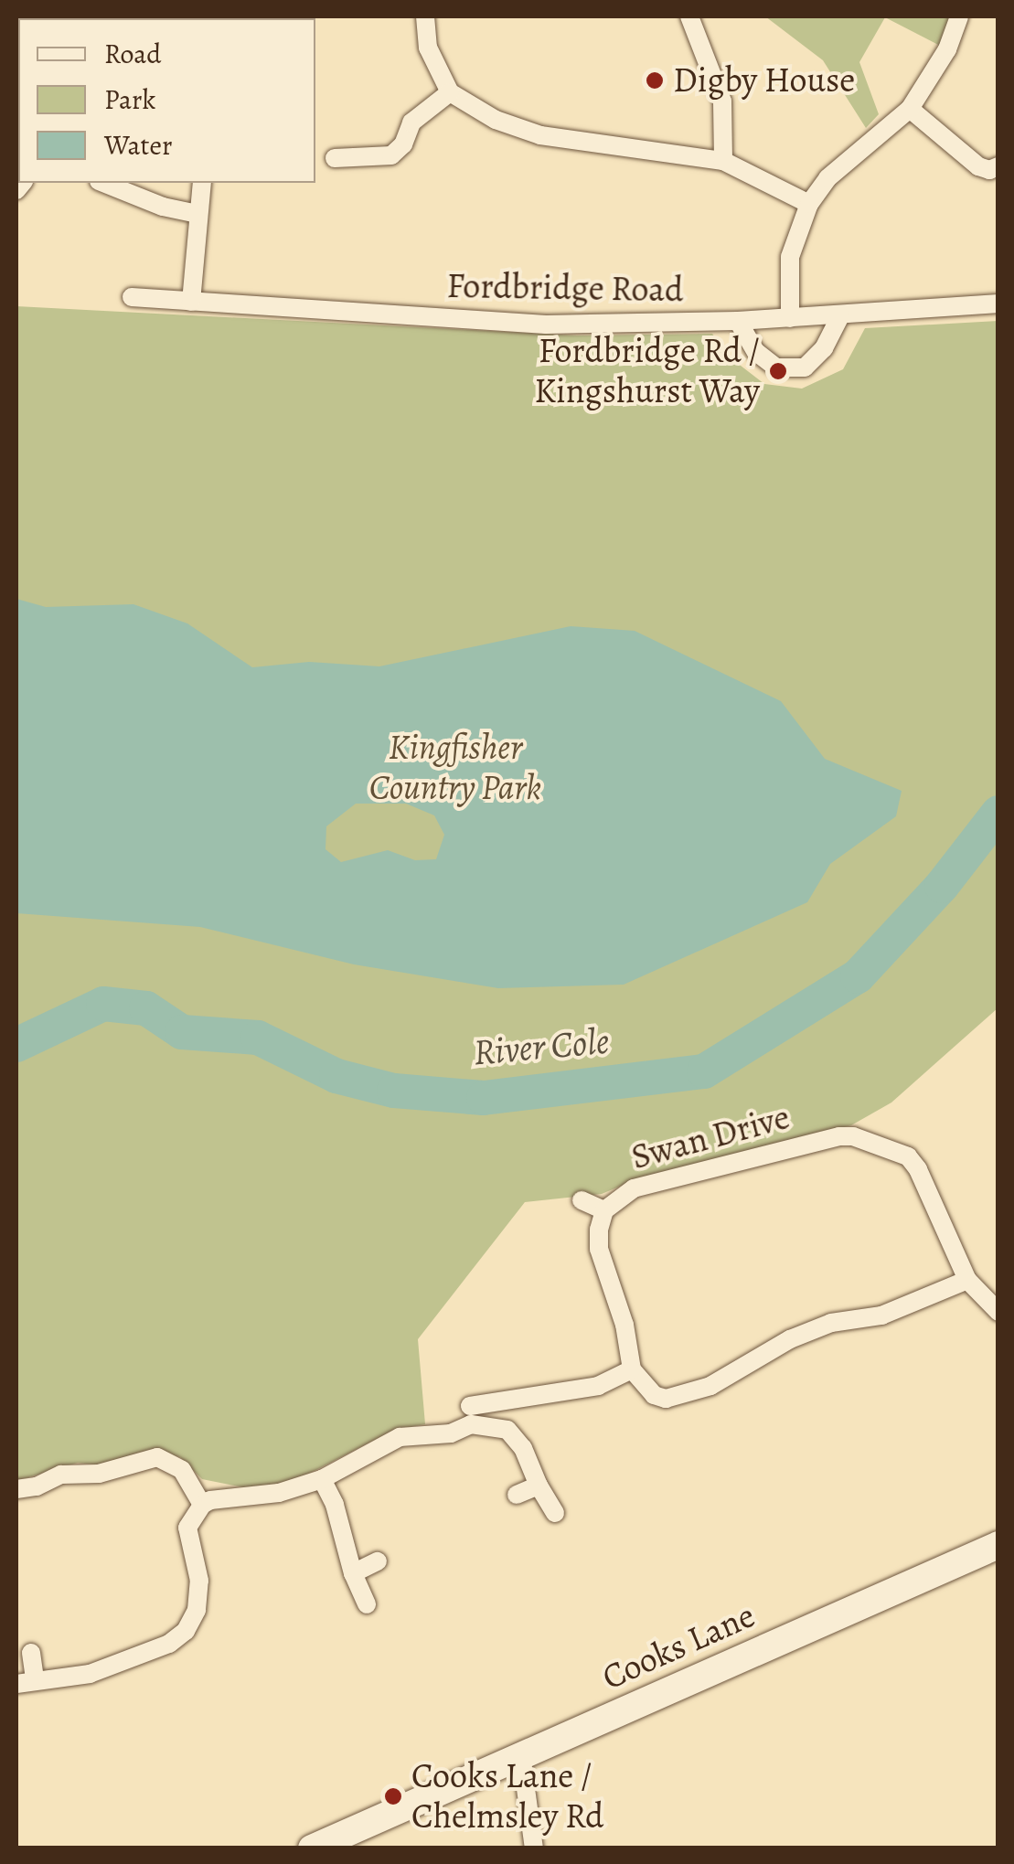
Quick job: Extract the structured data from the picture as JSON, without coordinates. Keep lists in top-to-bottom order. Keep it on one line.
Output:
{"streets":{"street":["Fordbridge Road","Swan Drive","Cooks Lane"]},"water":["River Cole"],"parks":["Kingfisher Country Park"],"places":["Digby House","Fordbridge Rd / Kingshurst Way","Cooks Lane / Chelmsley Rd"],"legend":["Road","Park","Water"]}
